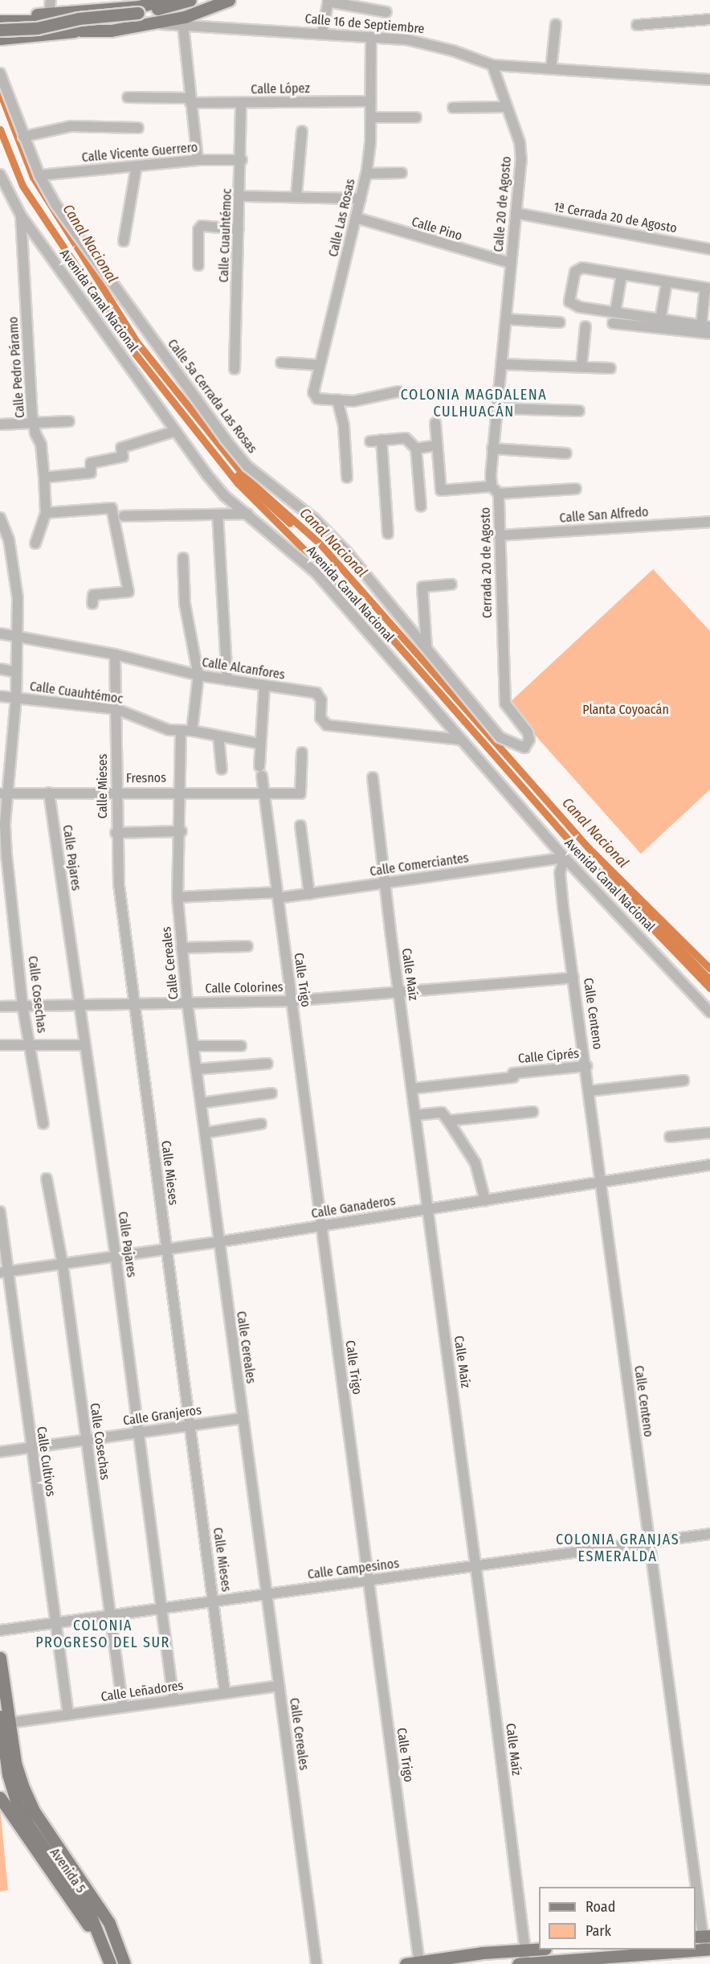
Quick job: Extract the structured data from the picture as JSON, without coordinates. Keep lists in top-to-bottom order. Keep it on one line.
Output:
{"streets":{"main road":["Avenida 5"],"street":["Calle 16 de Septiembre","Calle López","Calle Vicente Guerrero","Calle 20 de Agosto","Calle Las Rosas","1ª Cerrada 20 de Agosto","Calle Pino","Calle Cuauhtémoc","Avenida Canal Nacional","Calle Pedro Páramo","Calle 5a Cerrada Las Rosas","Calle San Alfredo","Cerrada 20 de Agosto","Calle Alcanfores","Fresnos","Calle Mieses","Calle Pajares","Calle Comerciantes","Calle Cereales","Calle Maíz","Calle Trigo","Calle Colorines","Calle Cosechas","Calle Centeno","Calle Ciprés","Calle Ganaderos","Calle Granjeros","Calle Cultivos","Calle Campesinos","Calle Leñadores"]},"crossings":[["Calle 16 de Septiembre","Calle 20 de Agosto"],["Calle 16 de Septiembre","Calle Las Rosas"],["Calle López","Calle Las Rosas"],["Calle López","Calle Cuauhtémoc"],["Calle Vicente Guerrero","Calle Cuauhtémoc"],["Calle Vicente Guerrero","Calle 5a Cerrada Las Rosas"],["Calle 20 de Agosto","1ª Cerrada 20 de Agosto"],["Calle 20 de Agosto","Calle Pino"],["Calle Las Rosas","Calle Pino"],["Calle Cuauhtémoc","Calle Mieses"],["Calle Cuauhtémoc","Calle Cereales"],["Calle Cuauhtémoc","Calle Trigo"],["Calle Cuauhtémoc","Calle Cosechas"],["Avenida Canal Nacional","Calle Pedro Páramo"],["Avenida Canal Nacional","Calle Alcanfores"],["Avenida Canal Nacional","Calle Comerciantes"],["Avenida Canal Nacional","Calle Centeno"],["Calle 5a Cerrada Las Rosas","Cerrada 20 de Agosto"],["Calle San Alfredo","Cerrada 20 de Agosto"],["Calle Alcanfores","Calle Mieses"],["Calle Alcanfores","Calle Trigo"],["Calle Alcanfores","Calle Cosechas"],["Fresnos","Calle Mieses"],["Fresnos","Calle Pajares"],["Fresnos","Calle Cereales"],["Fresnos","Calle Trigo"],["Fresnos","Calle Cosechas"],["Calle Mieses","Calle Colorines"],["Calle Mieses","Calle Ganaderos"],["Calle Mieses","Calle Granjeros"],["Calle Mieses","Calle Campesinos"],["Calle Mieses","Calle Leñadores"],["Calle Pajares","Calle Colorines"],["Calle Pajares","Calle Ganaderos"],["Calle Pajares","Calle Granjeros"],["Calle Pajares","Calle Campesinos"],["Calle Pajares","Calle Leñadores"],["Calle Comerciantes","Calle Cereales"],["Calle Comerciantes","Calle Maíz"],["Calle Comerciantes","Calle Trigo"],["Calle Comerciantes","Calle Centeno"],["Calle Cereales","Calle Colorines"],["Calle Cereales","Calle Ganaderos"],["Calle Cereales","Calle Granjeros"],["Calle Cereales","Calle Campesinos"],["Calle Cereales","Calle Leñadores"],["Calle Maíz","Calle Colorines"],["Calle Maíz","Calle Ciprés"],["Calle Maíz","Calle Ganaderos"],["Calle Maíz","Calle Campesinos"],["Calle Trigo","Calle Colorines"],["Calle Trigo","Calle Ganaderos"],["Calle Trigo","Calle Campesinos"],["Calle Colorines","Calle Cosechas"],["Calle Colorines","Calle Centeno"],["Calle Cosechas","Calle Ganaderos"],["Calle Cosechas","Calle Granjeros"],["Calle Cosechas","Calle Campesinos"],["Calle Cosechas","Calle Leñadores"],["Calle Centeno","Calle Ciprés"],["Calle Centeno","Calle Ganaderos"],["Calle Centeno","Calle Campesinos"],["Calle Ganaderos","Calle Cultivos"],["Calle Granjeros","Calle Cultivos"],["Calle Cultivos","Calle Campesinos"],["Calle Cultivos","Calle Leñadores"],["Calle Leñadores","Avenida 5"]],"districts":["COLONIA MAGDALENA CULHUACÁN","COLONIA GRANJAS ESMERALDA","COLONIA PROGRESO DEL SUR"],"water":["Canal Nacional"],"parks":["Planta Coyoacán"],"legend":["Road","Park"]}
